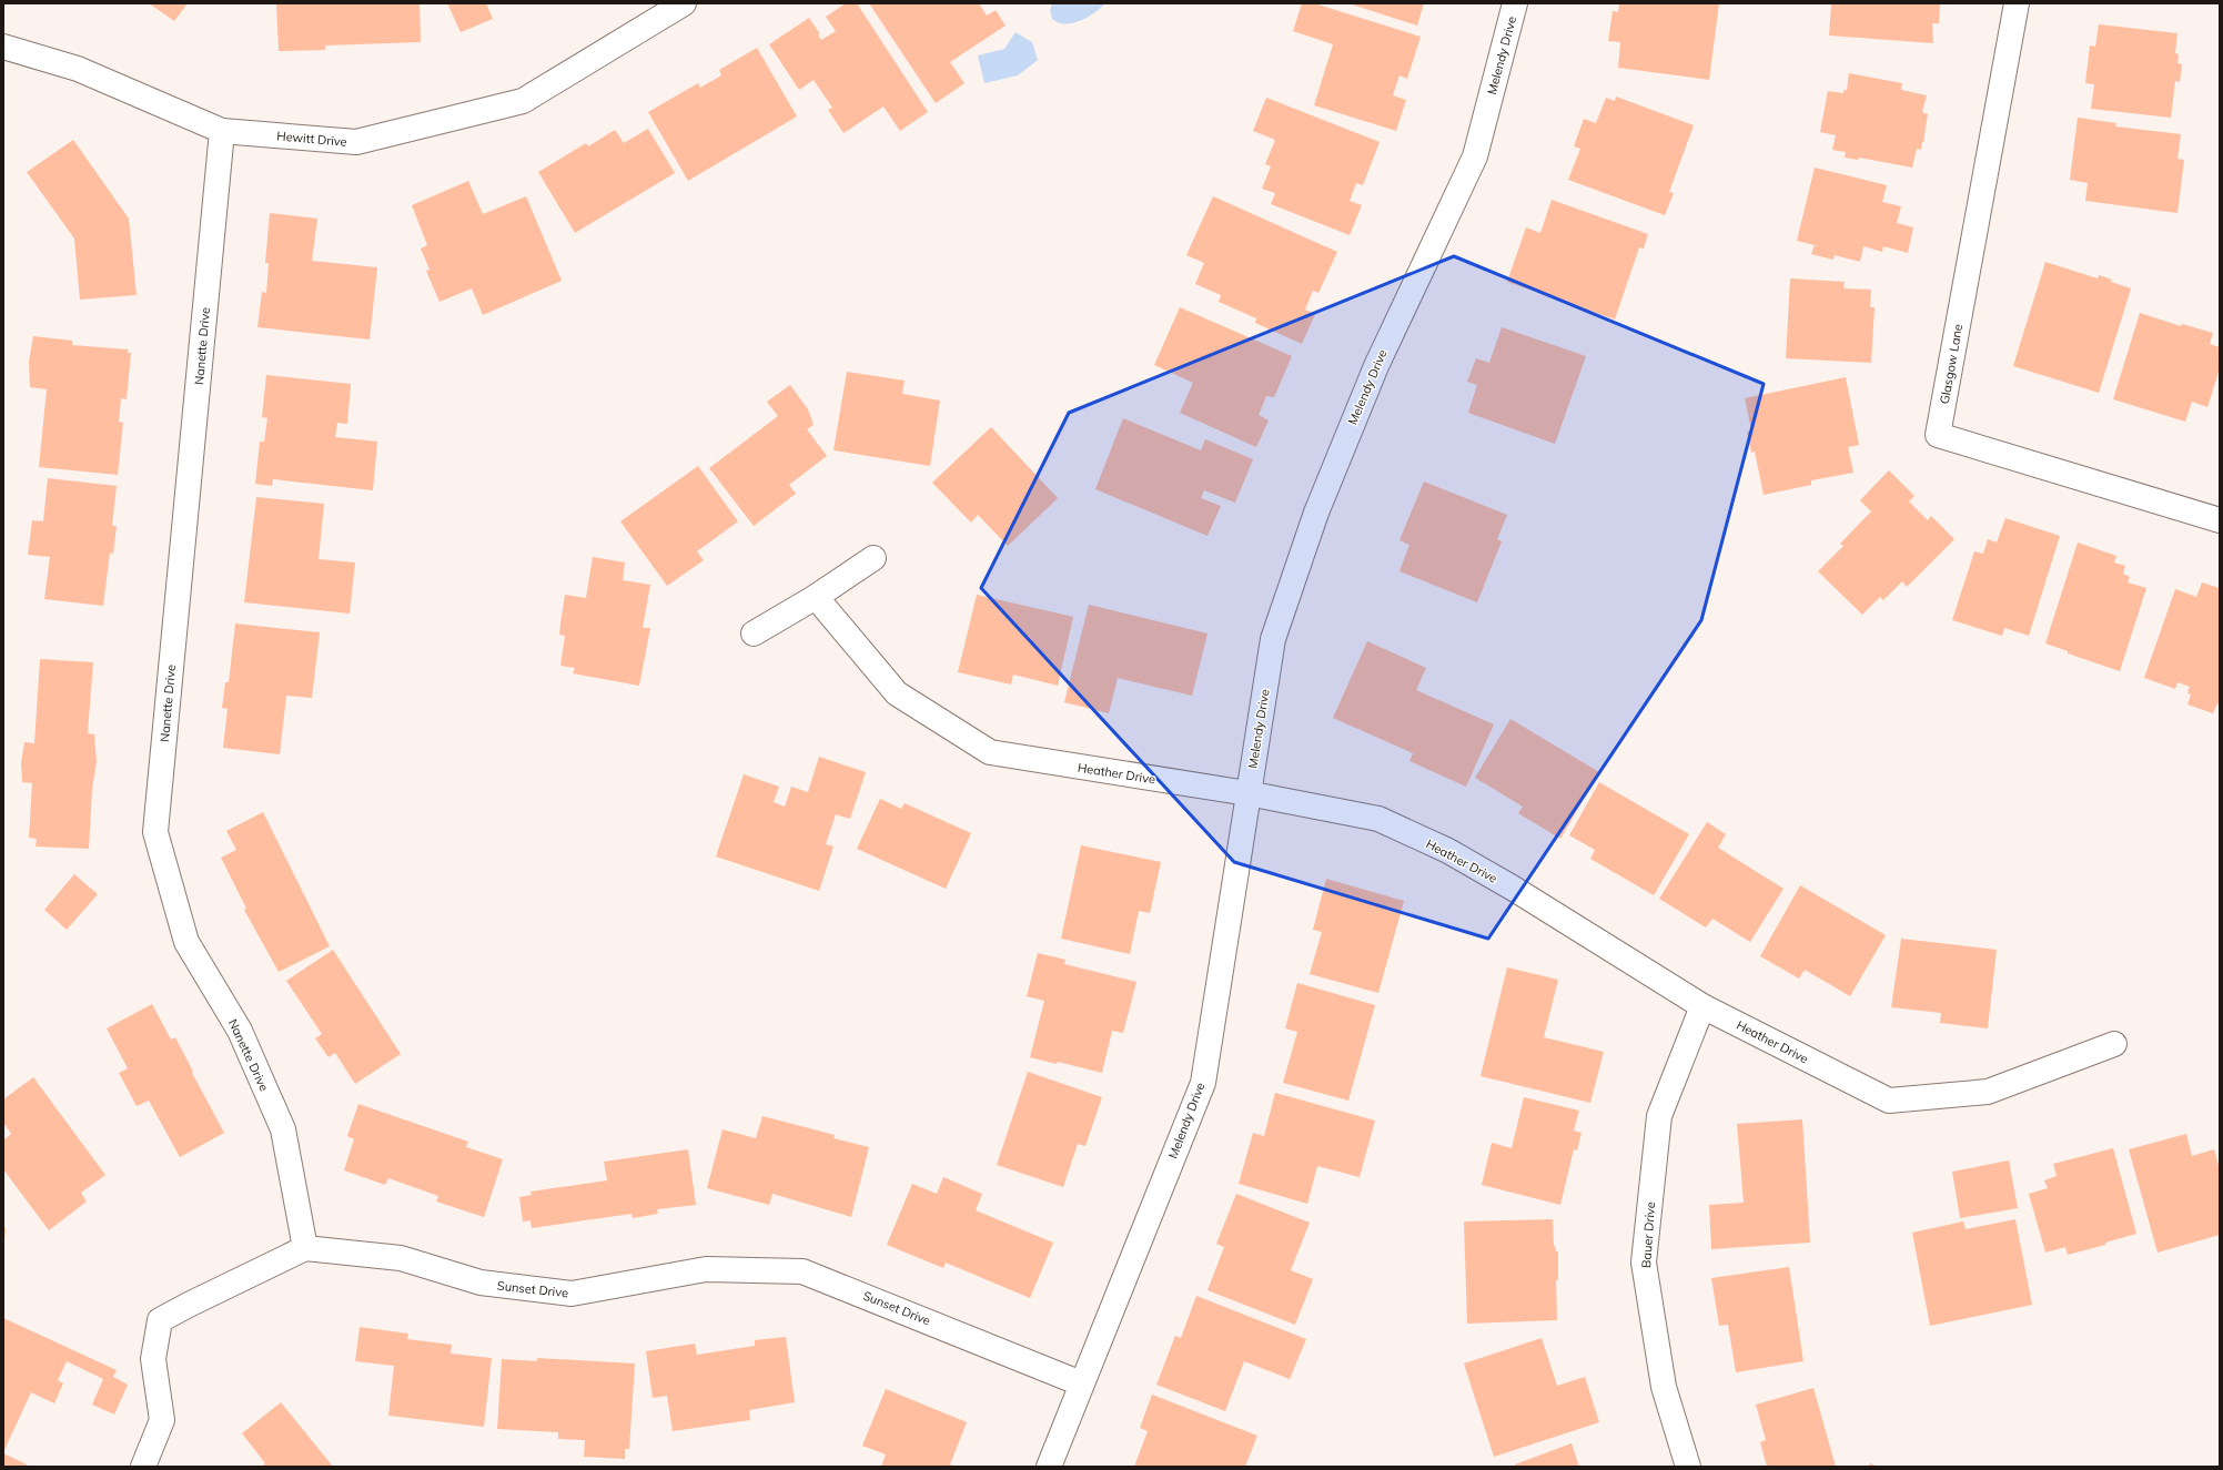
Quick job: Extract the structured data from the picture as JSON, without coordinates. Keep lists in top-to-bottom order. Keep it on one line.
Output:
{"streets":{"street":["Melendy Drive","Hewitt Drive","Nanette Drive","Glasgow Lane","Heather Drive","Bauer Drive","Sunset Drive"]},"crossings":[["Melendy Drive","Heather Drive"],["Melendy Drive","Sunset Drive"],["Hewitt Drive","Nanette Drive"],["Nanette Drive","Sunset Drive"],["Heather Drive","Bauer Drive"]]}
